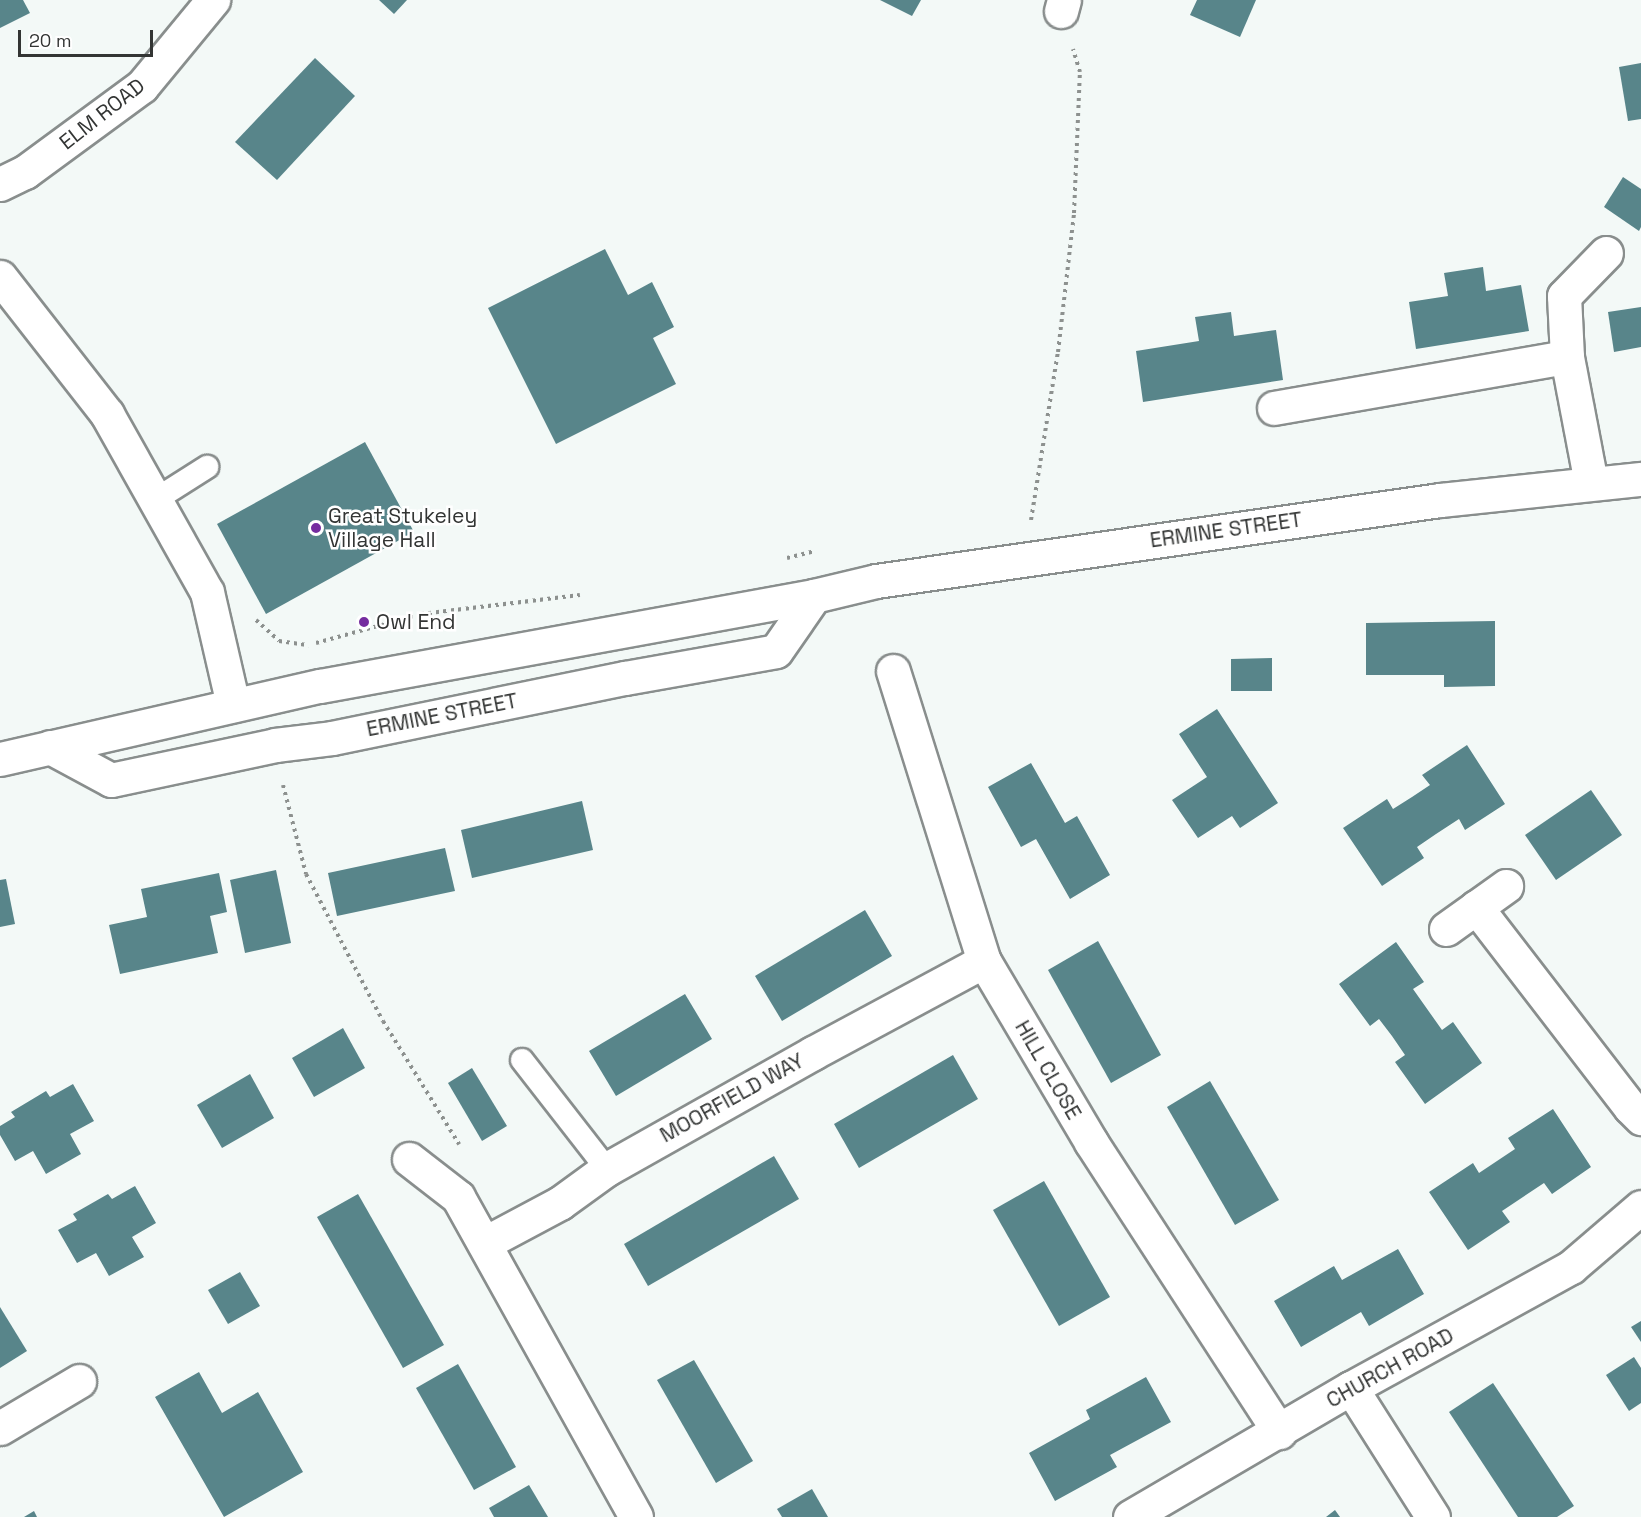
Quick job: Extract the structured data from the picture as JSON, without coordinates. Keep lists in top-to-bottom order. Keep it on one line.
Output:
{"streets":{"street":["ELM ROAD","ERMINE STREET","HILL CLOSE","MOORFIELD WAY","CHURCH ROAD"]},"crossings":[["HILL CLOSE","MOORFIELD WAY"],["HILL CLOSE","CHURCH ROAD"]],"places":["Great Stukeley Village Hall","Owl End"],"scale_bar":"20 m"}
